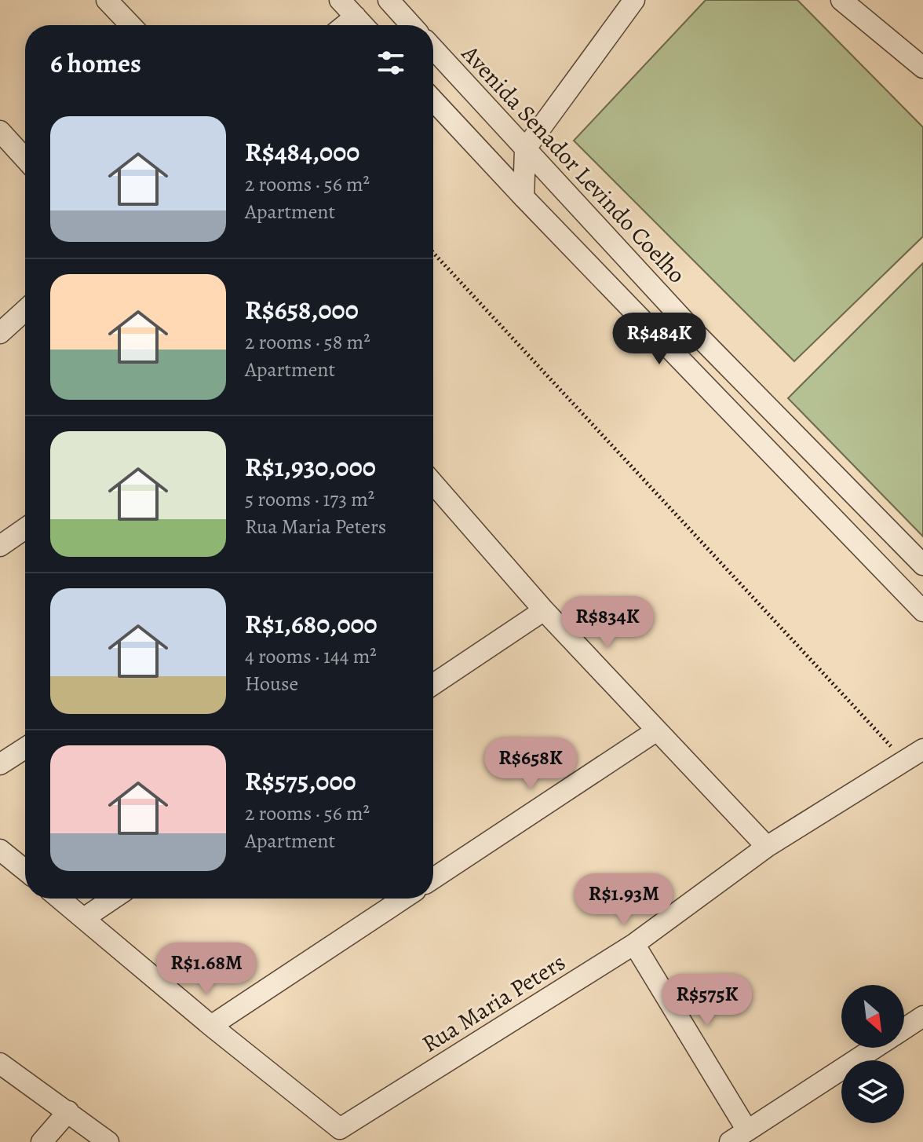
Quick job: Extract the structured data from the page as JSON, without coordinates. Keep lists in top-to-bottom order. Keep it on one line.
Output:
{"streets":{"street":["Avenida Senador Levindo Coelho","Rua Maria Peters"]},"north":"bottom right","page":{"heading":"6 homes","list":[{"name":"R$484,000","note":"2 rooms · 56 m² · Apartment"},{"name":"R$658,000","note":"2 rooms · 58 m² · Apartment"},{"name":"R$1,930,000","note":"5 rooms · 173 m² · Rua Maria Peters"},{"name":"R$1,680,000","note":"4 rooms · 144 m² · House"},{"name":"R$575,000","note":"2 rooms · 56 m² · Apartment"}],"price":["R$484K","R$834K","R$658K","R$1.93M","R$1.68M","R$575K"]}}
